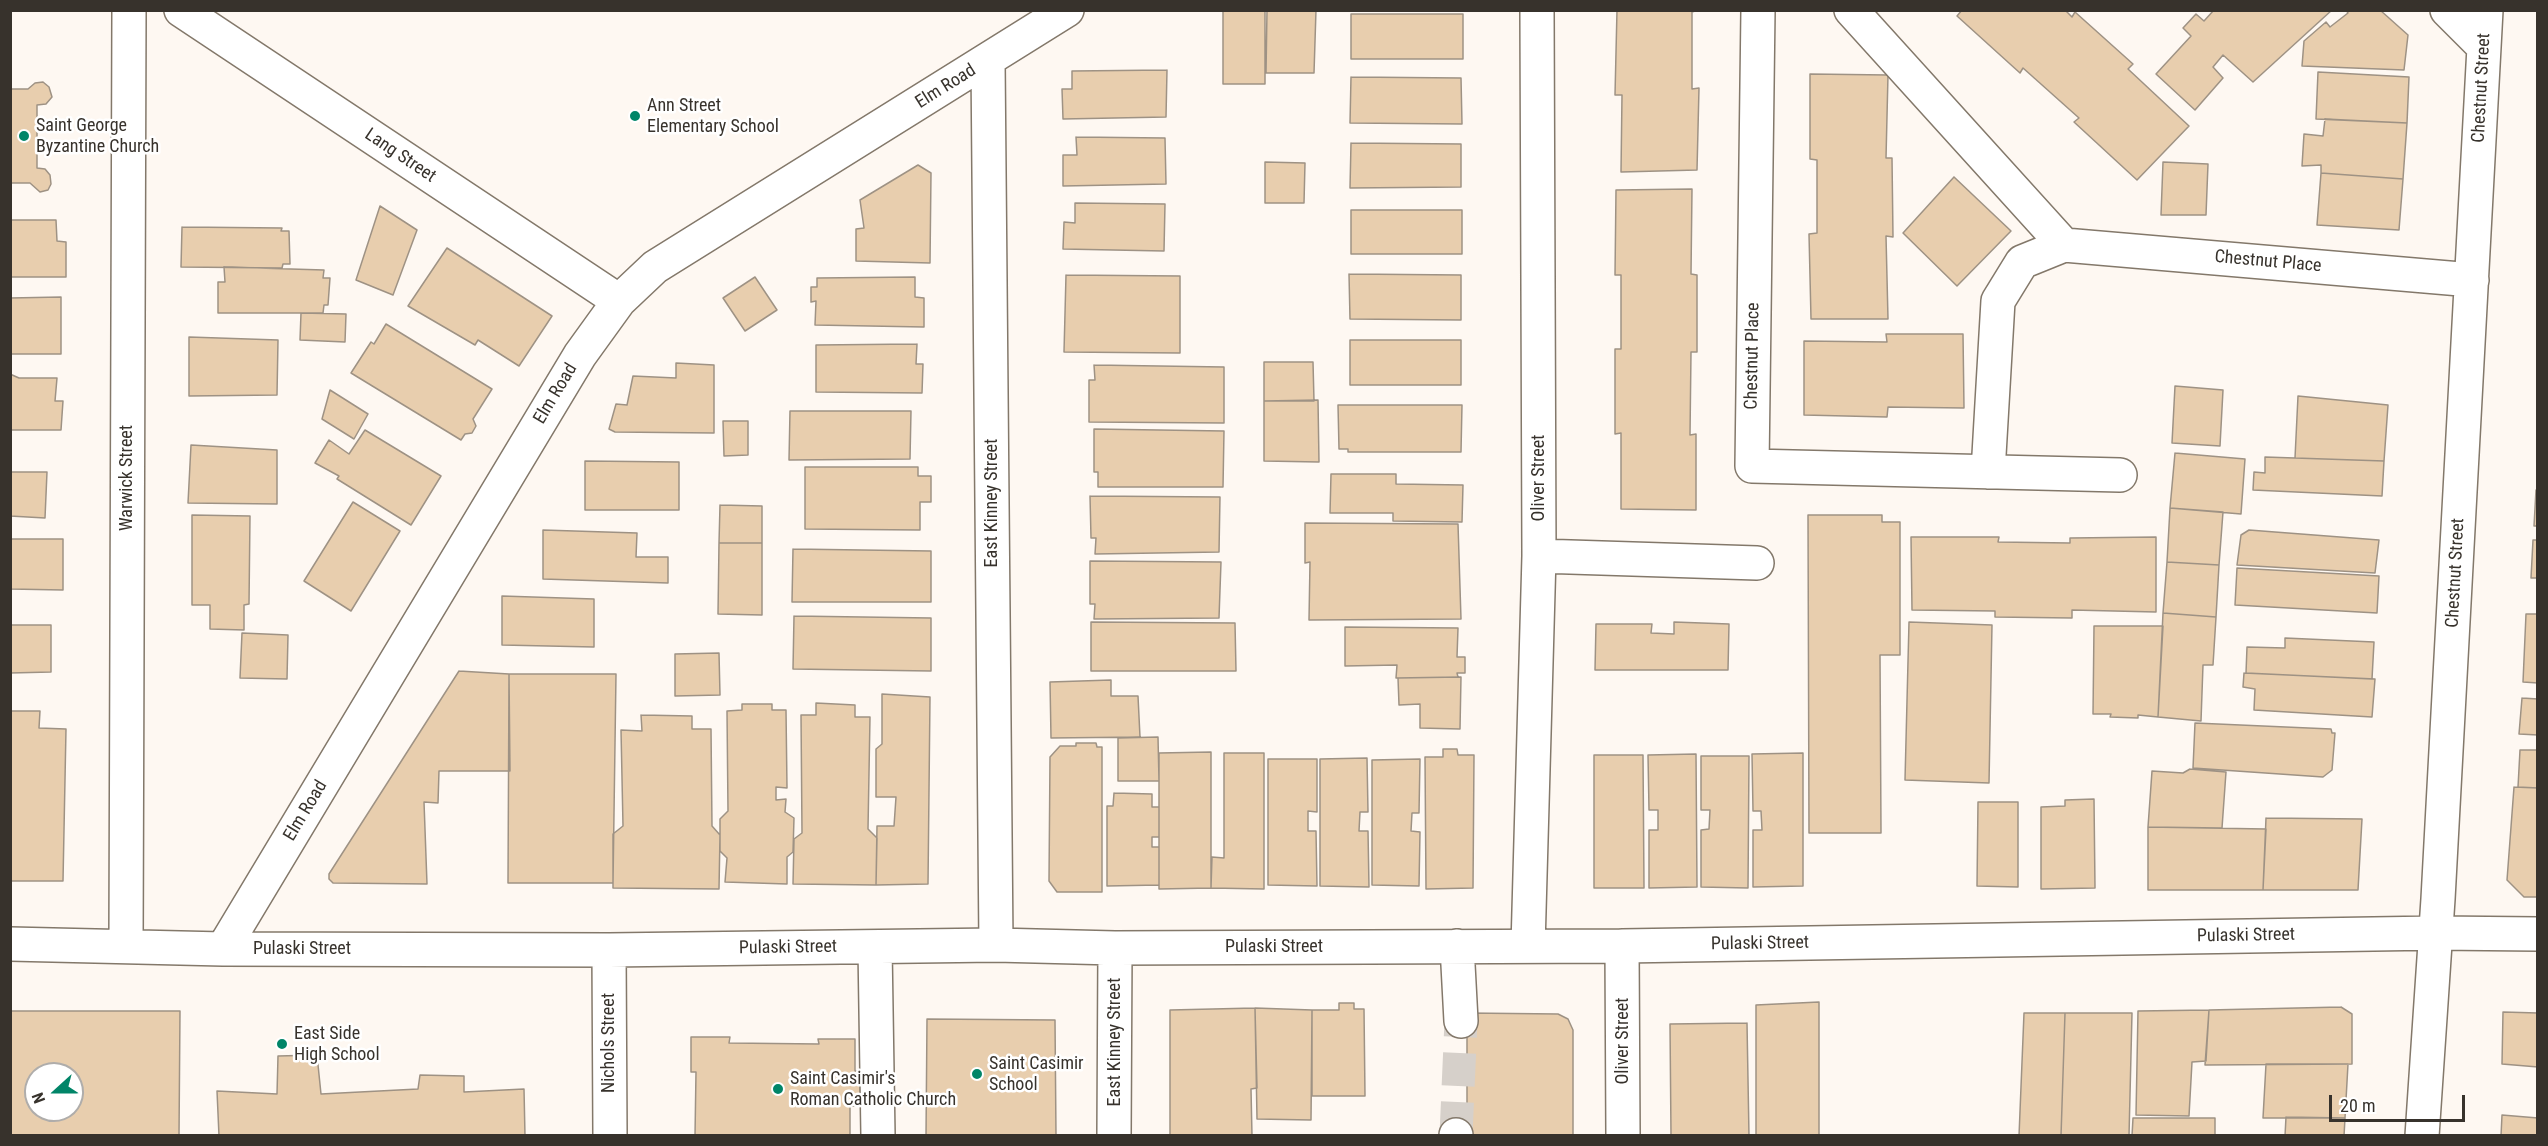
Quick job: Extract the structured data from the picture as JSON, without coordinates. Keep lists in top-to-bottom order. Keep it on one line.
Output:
{"streets":{"street":["Elm Road","Chestnut Street","Lang Street","Chestnut Place","Warwick Street","Oliver Street","East Kinney Street","Pulaski Street","Nichols Street"]},"crossings":[["Elm Road","Lang Street"],["Elm Road","East Kinney Street"],["Elm Road","Pulaski Street"],["Chestnut Street","Chestnut Place"],["Chestnut Street","Pulaski Street"],["Warwick Street","Pulaski Street"],["Oliver Street","Pulaski Street"],["East Kinney Street","Pulaski Street"],["Pulaski Street","Nichols Street"]],"places":["Ann Street Elementary School","Saint George Byzantine Church","East Side High School","Saint Casimir School","Saint Casimir's Roman Catholic Church"],"scale_bar":"20 m","north":"left"}
